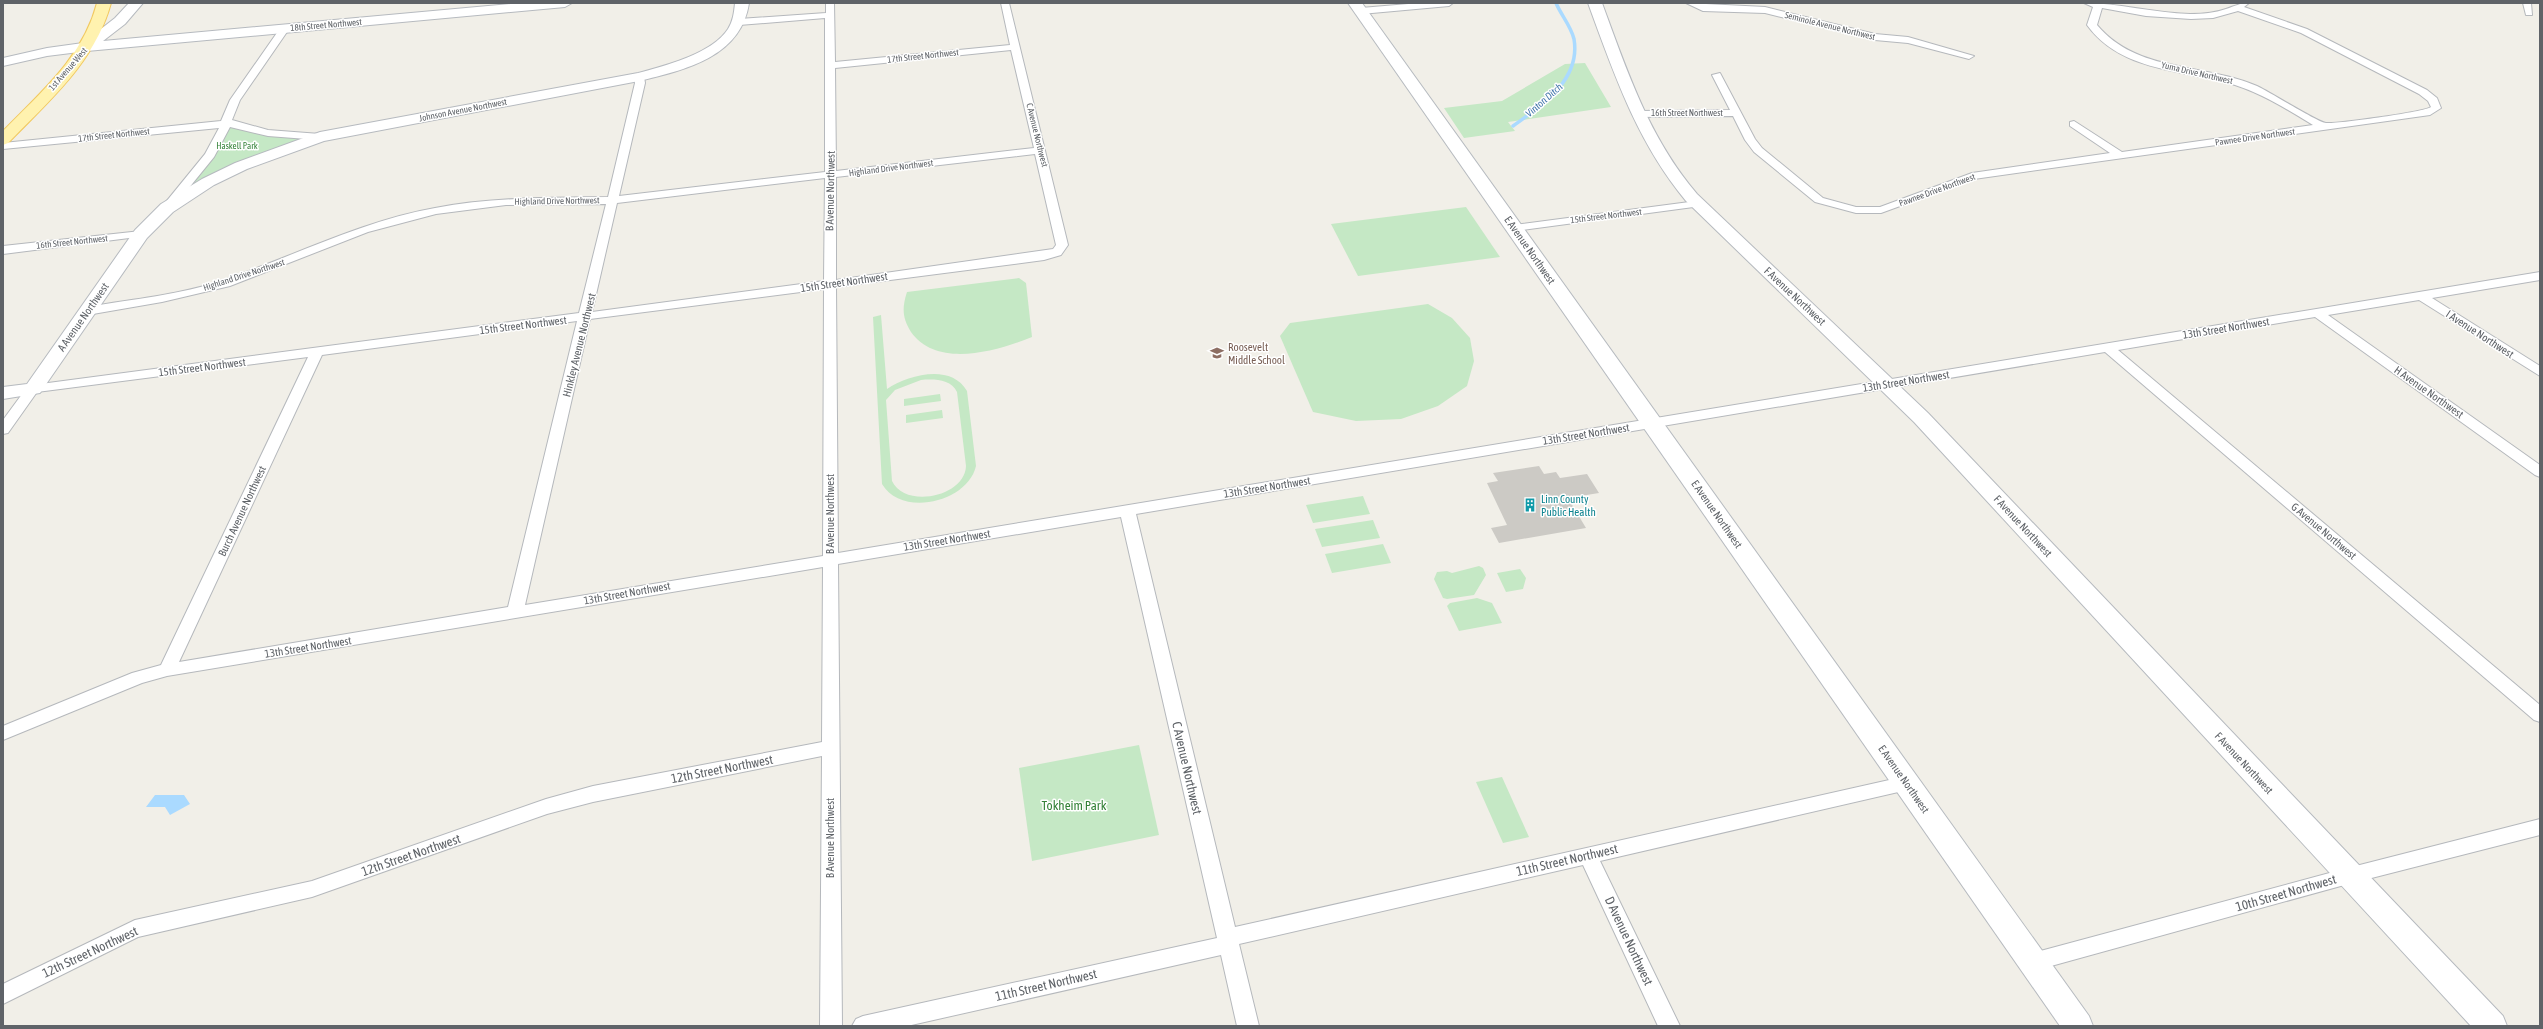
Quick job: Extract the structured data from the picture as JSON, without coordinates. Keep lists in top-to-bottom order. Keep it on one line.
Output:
{"streets":{"main road":["1st Avenue West"],"street":["18th Street Northwest","Seminole Avenue Northwest","17th Street Northwest","Yuma Drive Northwest","Johnson Avenue Northwest","16th Street Northwest","C Avenue Northwest","Pawnee Drive Northwest","Highland Drive Northwest","B Avenue Northwest","15th Street Northwest","E Avenue Northwest","F Avenue Northwest","A Avenue Northwest","13th Street Northwest","I Avenue Northwest","Hinkley Avenue Northwest","H Avenue Northwest","Burch Avenue Northwest","G Avenue Northwest","12th Street Northwest","11th Street Northwest","10th Street Northwest","D Avenue Northwest"]},"crossings":[["18th Street Northwest","1st Avenue West"],["17th Street Northwest","Johnson Avenue Northwest"],["17th Street Northwest","C Avenue Northwest"],["17th Street Northwest","B Avenue Northwest"],["Yuma Drive Northwest","Pawnee Drive Northwest"],["Johnson Avenue Northwest","A Avenue Northwest"],["Johnson Avenue Northwest","Hinkley Avenue Northwest"],["16th Street Northwest","Pawnee Drive Northwest"],["16th Street Northwest","F Avenue Northwest"],["16th Street Northwest","A Avenue Northwest"],["C Avenue Northwest","Highland Drive Northwest"],["C Avenue Northwest","15th Street Northwest"],["C Avenue Northwest","13th Street Northwest"],["C Avenue Northwest","11th Street Northwest"],["Highland Drive Northwest","B Avenue Northwest"],["Highland Drive Northwest","A Avenue Northwest"],["Highland Drive Northwest","Hinkley Avenue Northwest"],["B Avenue Northwest","15th Street Northwest"],["B Avenue Northwest","13th Street Northwest"],["B Avenue Northwest","12th Street Northwest"],["15th Street Northwest","E Avenue Northwest"],["15th Street Northwest","F Avenue Northwest"],["15th Street Northwest","A Avenue Northwest"],["15th Street Northwest","Hinkley Avenue Northwest"],["15th Street Northwest","Burch Avenue Northwest"],["E Avenue Northwest","13th Street Northwest"],["E Avenue Northwest","11th Street Northwest"],["E Avenue Northwest","10th Street Northwest"],["F Avenue Northwest","13th Street Northwest"],["F Avenue Northwest","10th Street Northwest"],["13th Street Northwest","I Avenue Northwest"],["13th Street Northwest","Hinkley Avenue Northwest"],["13th Street Northwest","H Avenue Northwest"],["13th Street Northwest","Burch Avenue Northwest"],["13th Street Northwest","G Avenue Northwest"],["11th Street Northwest","D Avenue Northwest"]],"water":["Vinton Ditch"],"parks":["Haskell Park","Tokheim Park"],"places":{"school or university":["Roosevelt Middle School"],"building":["Linn County Public Health"]}}
